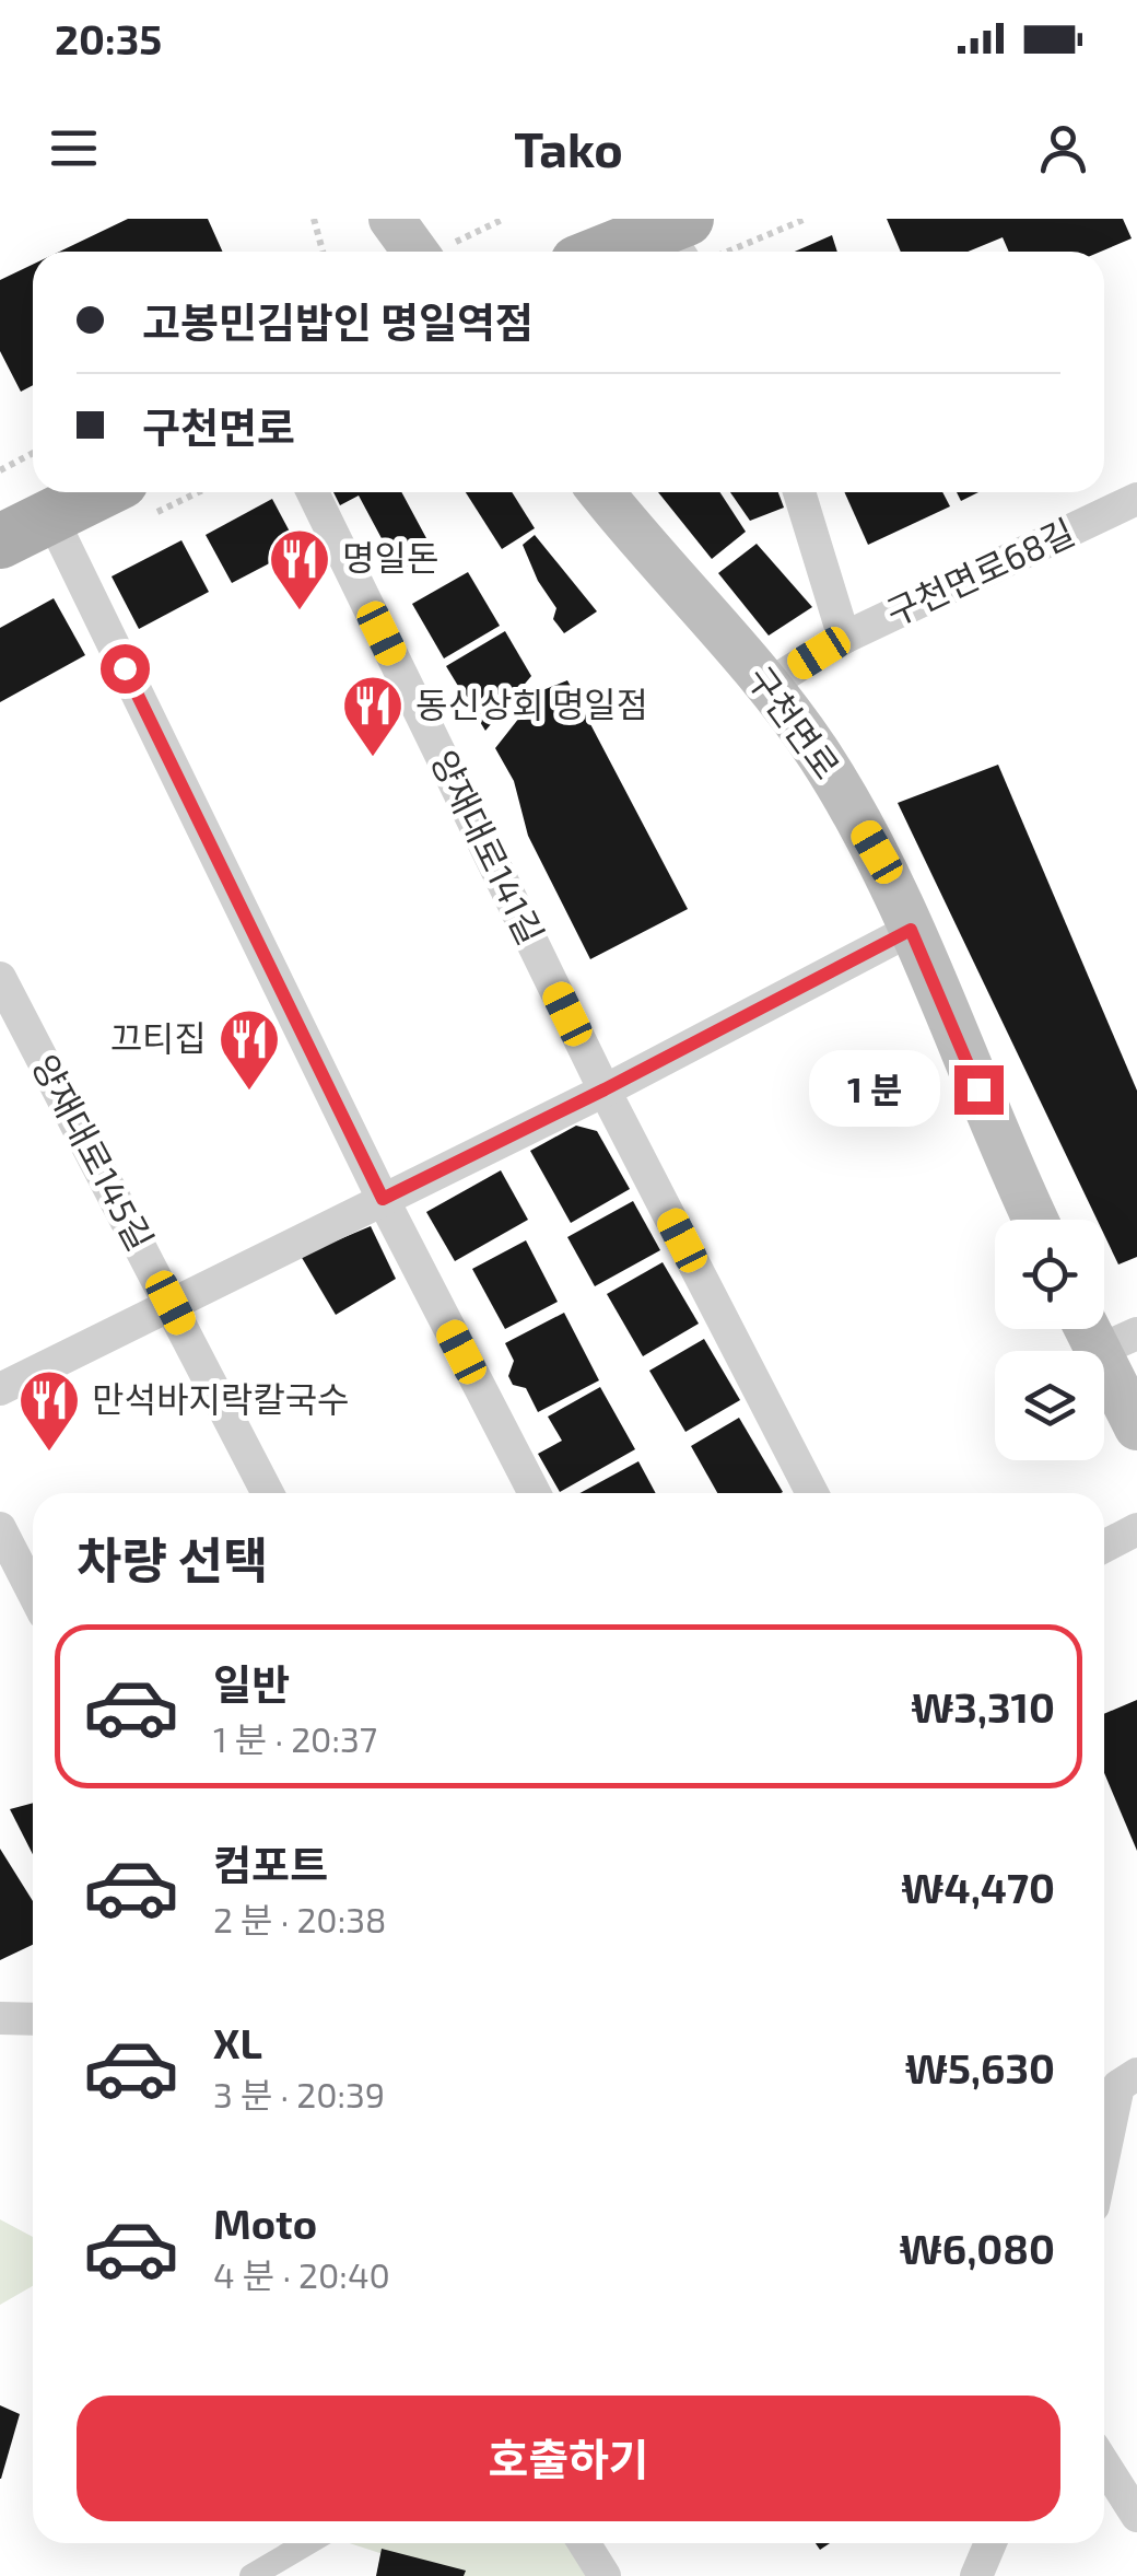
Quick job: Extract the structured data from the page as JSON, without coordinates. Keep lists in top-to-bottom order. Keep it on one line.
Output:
{"streets":{"main road":["구천면로"],"street":["구천면로68길","양재대로141길","양재대로145길"]},"crossings":[["구천면로68길","구천면로"]],"places":{"restaurant":["명일돈","동신상회 명일점","끄티집","만석바지락칼국수"]},"page":{"status":"20:35","header":"Tako","banner":["고봉민김밥인 명일역점","구천면로"],"bubble":"1 분","heading":"차량 선택","list":[{"name":"일반","note":"1 분 · 20:37","value":"₩3,310"},{"name":"컴포트","note":"2 분 · 20:38","value":"₩4,470"},{"name":"XL","note":"3 분 · 20:39","value":"₩5,630"},{"name":"Moto","note":"4 분 · 20:40","value":"₩6,080"}],"buttons":"호출하기"}}
